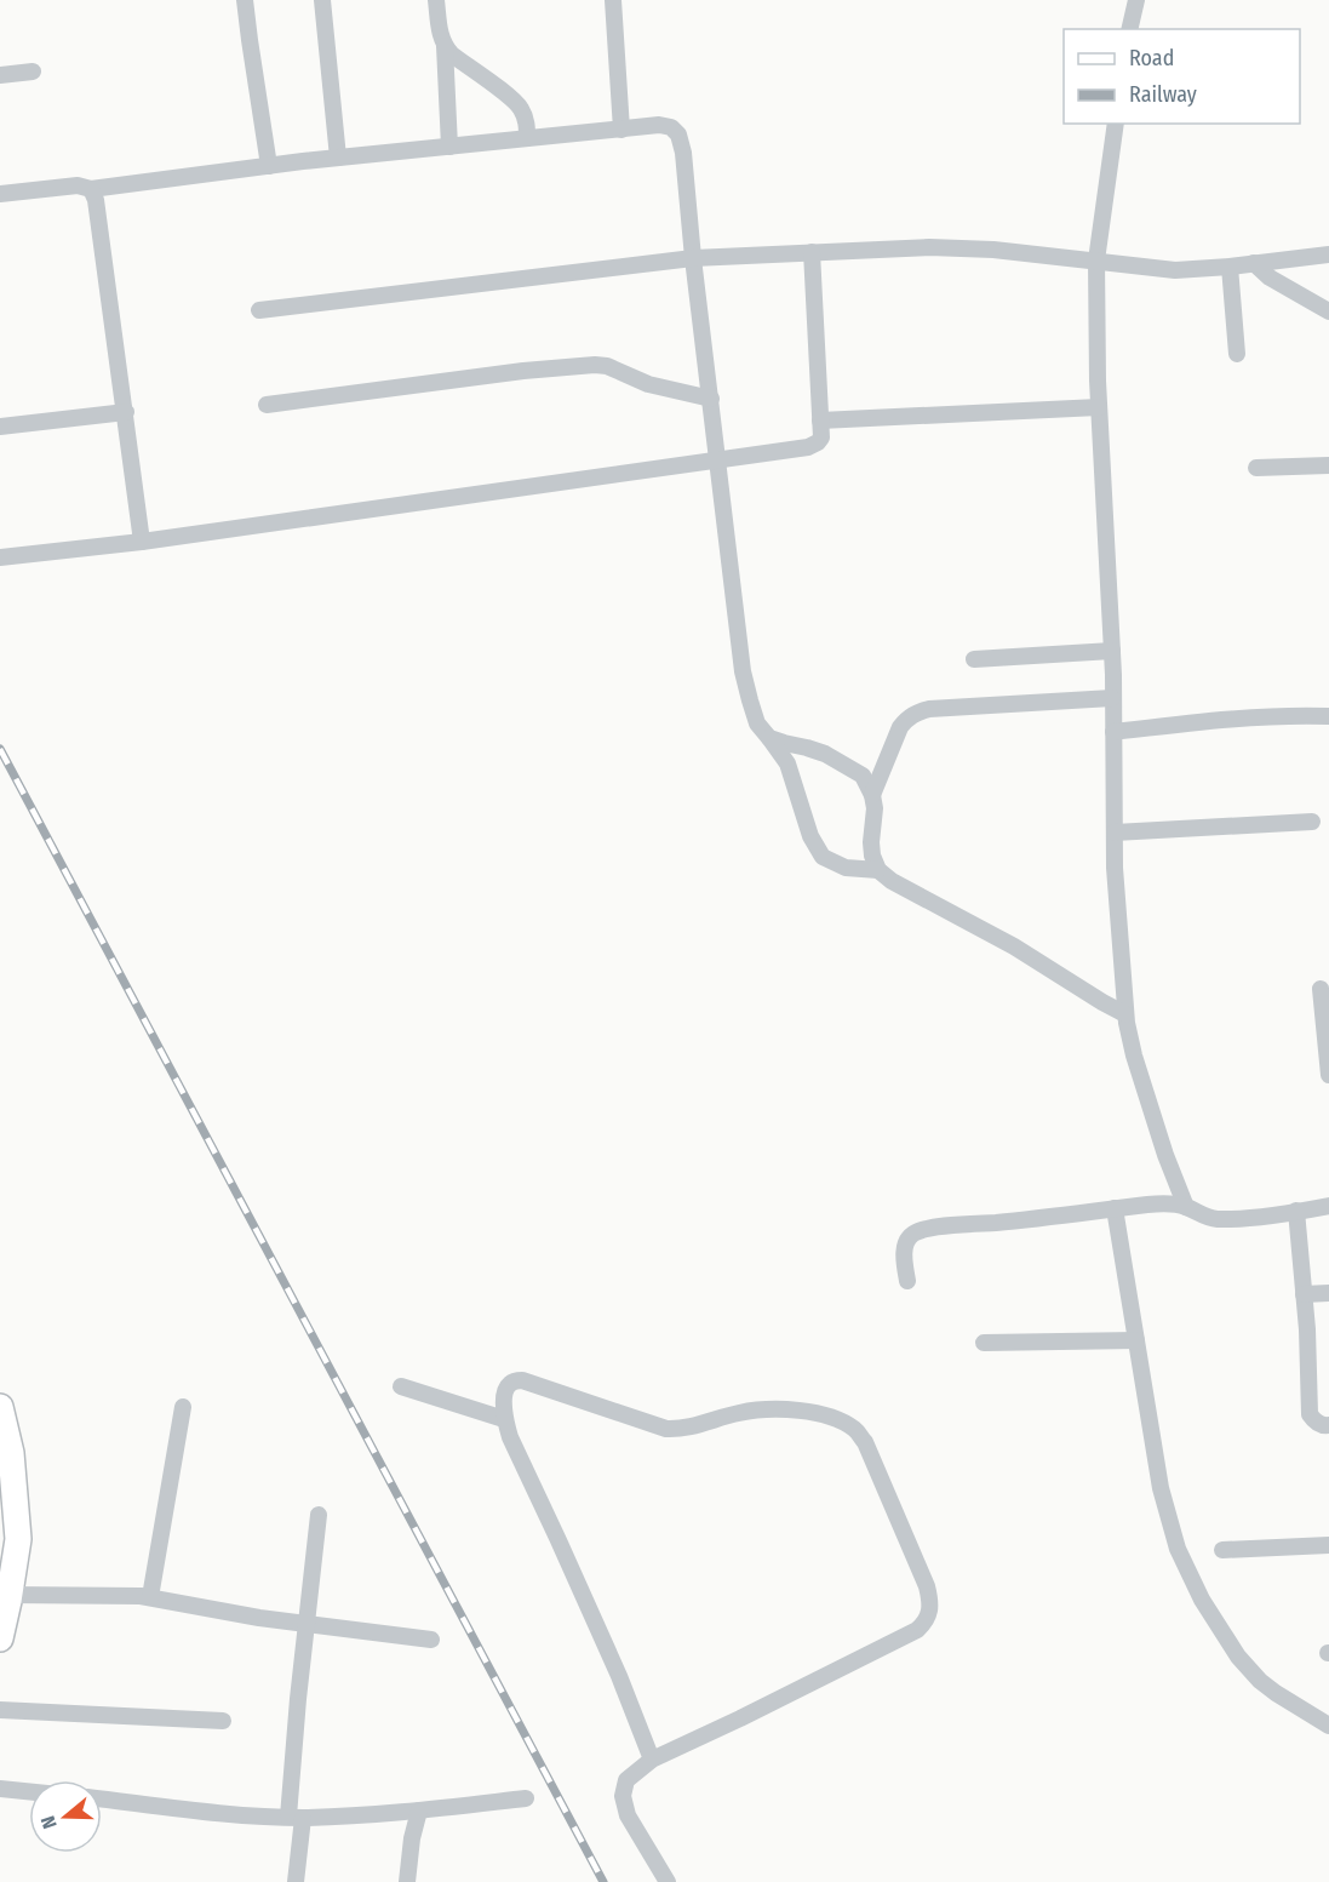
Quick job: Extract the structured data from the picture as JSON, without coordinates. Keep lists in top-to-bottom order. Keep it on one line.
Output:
{"legend":["Road","Railway"],"north":"left"}
